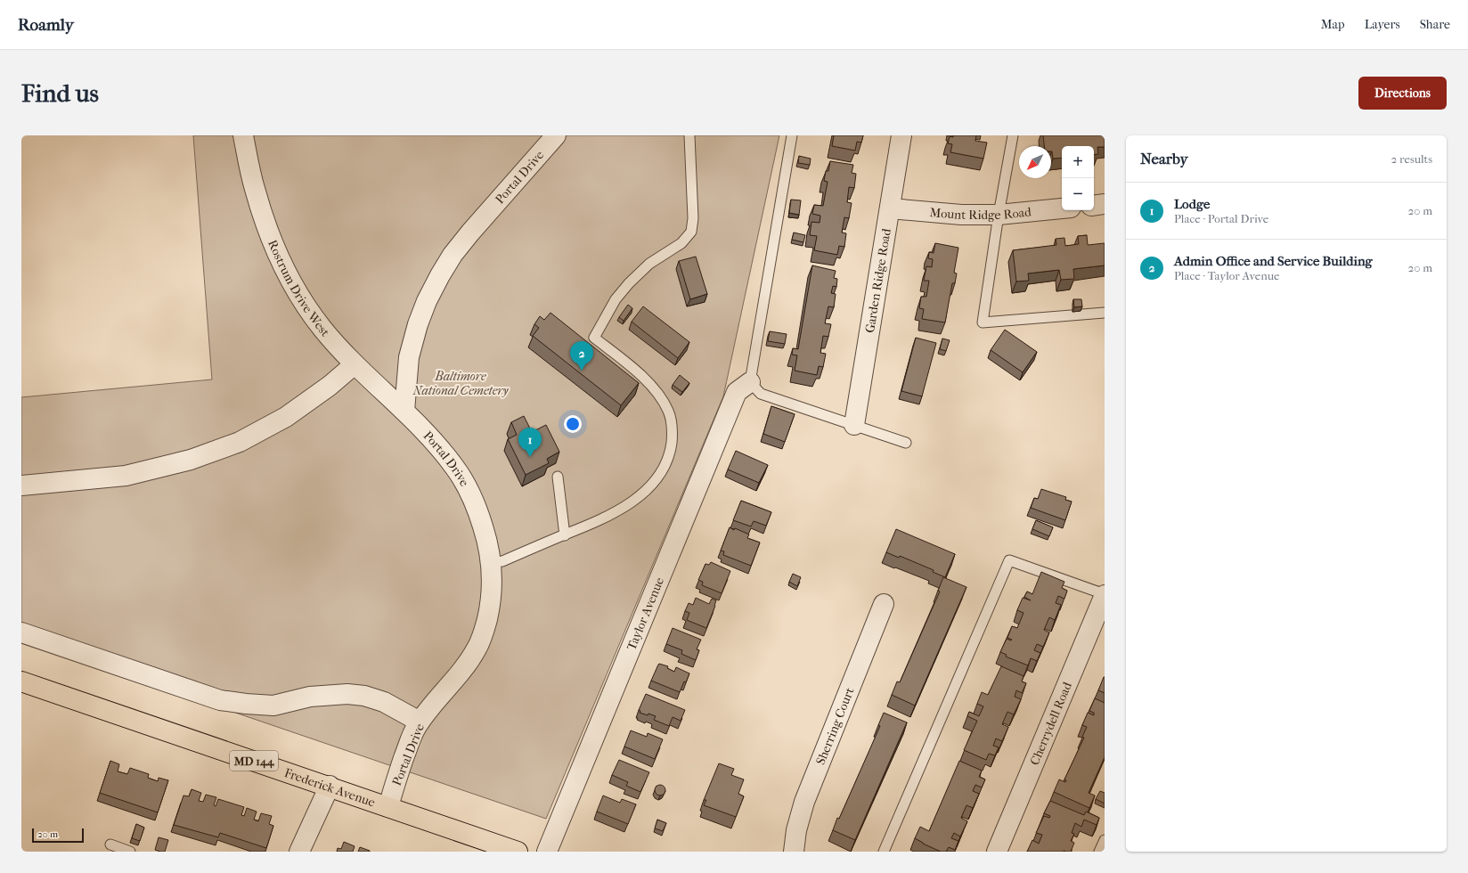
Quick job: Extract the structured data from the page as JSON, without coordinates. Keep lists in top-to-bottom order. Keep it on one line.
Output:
{"streets":{"main road":["MD 144","Frederick Avenue"],"street":["Portal Drive","Mount Ridge Road","Garden Ridge Road","Rostrum Drive West","Taylor Avenue","Cherrydell Road","Sherring Court"]},"crossings":[["Portal Drive","Rostrum Drive West"],["Portal Drive","Frederick Avenue"],["Mount Ridge Road","Garden Ridge Road"]],"parks":["Baltimore National Cemetery"],"scale_bar":"20 m","north":"bottom left","page":{"header":"Roamly","nav":["Map","Layers","Share"],"buttons":"Directions","title":"Find us","heading":["Nearby","2 results"],"map_buttons":["+","−"],"list":[{"mark":"1","name":"Lodge","note":"Place · Portal Drive","value":"20 m"},{"mark":"2","name":"Admin Office and Service Building","note":"Place · Taylor Avenue","value":"20 m"}],"pins":["2","1"],"scale":"20 m"}}
